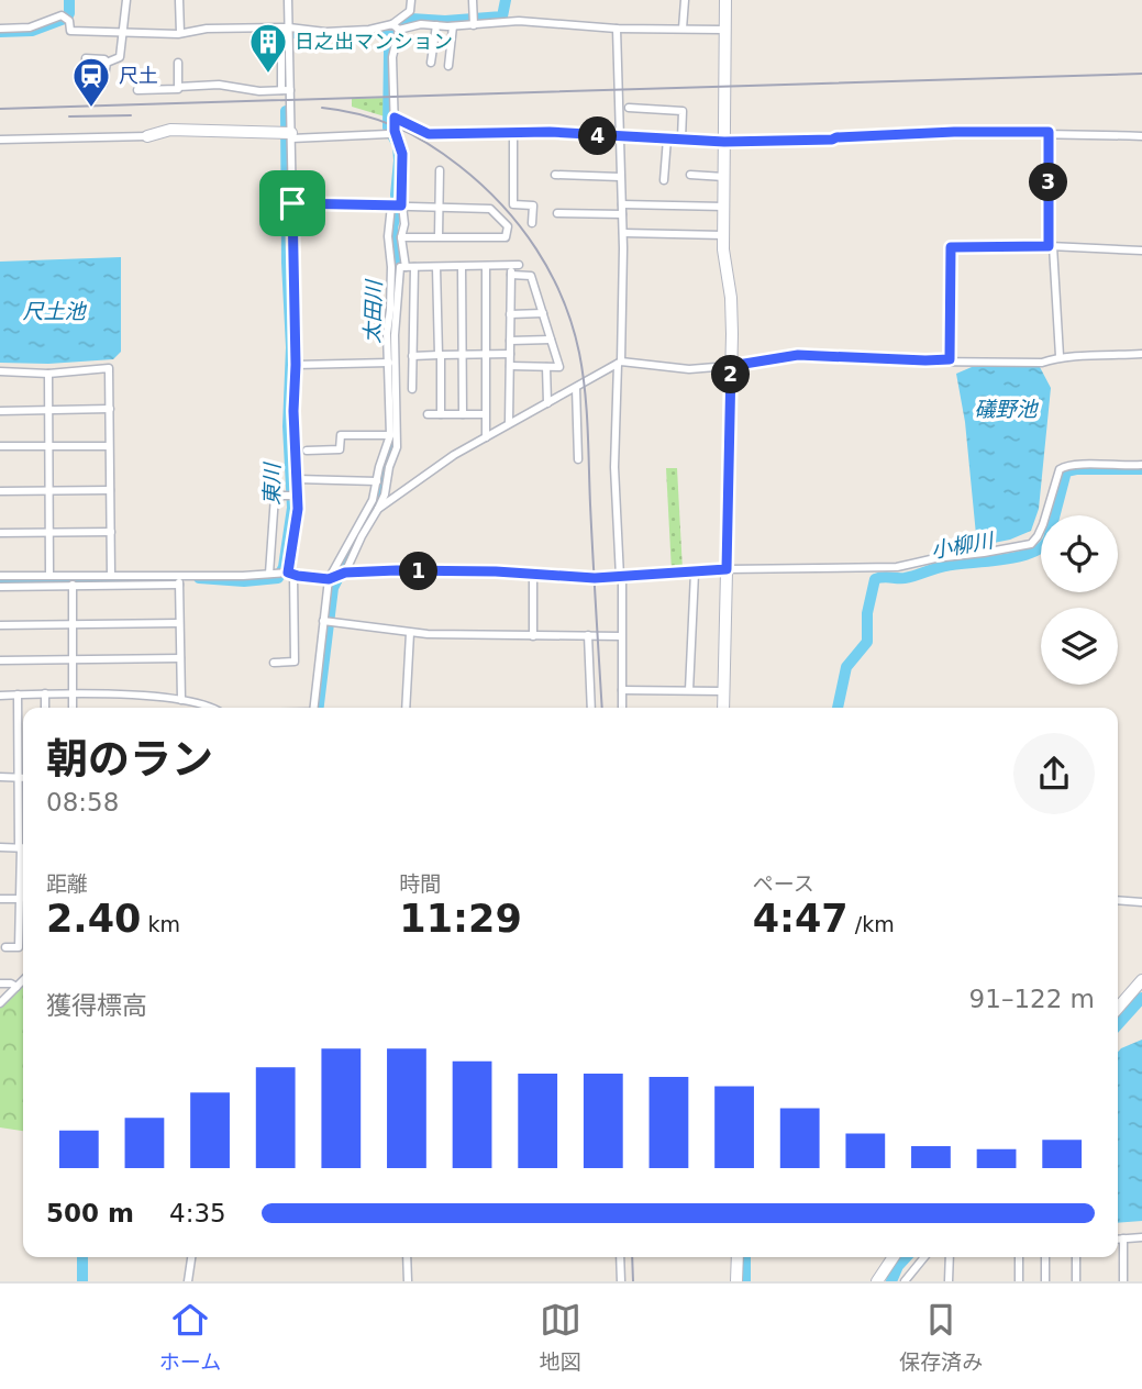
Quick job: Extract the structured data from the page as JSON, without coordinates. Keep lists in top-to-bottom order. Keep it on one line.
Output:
{"water":["尺土池","太田川","礒野池","東川","小柳川"],"places":{"building":["日之出マンション"],"station":["尺土"]},"page":{"pins":["4","3","2","1"],"heading":["朝のラン","08:58"],"stats":[["距離","2.40 km"],["時間","11:29"],["ペース","4:47 /km"]],"chart":["獲得標高","91–122 m"],"list":[{"name":"500 m","note":"4:35"}],"tabs":["ホーム","地図","保存済み"]}}
